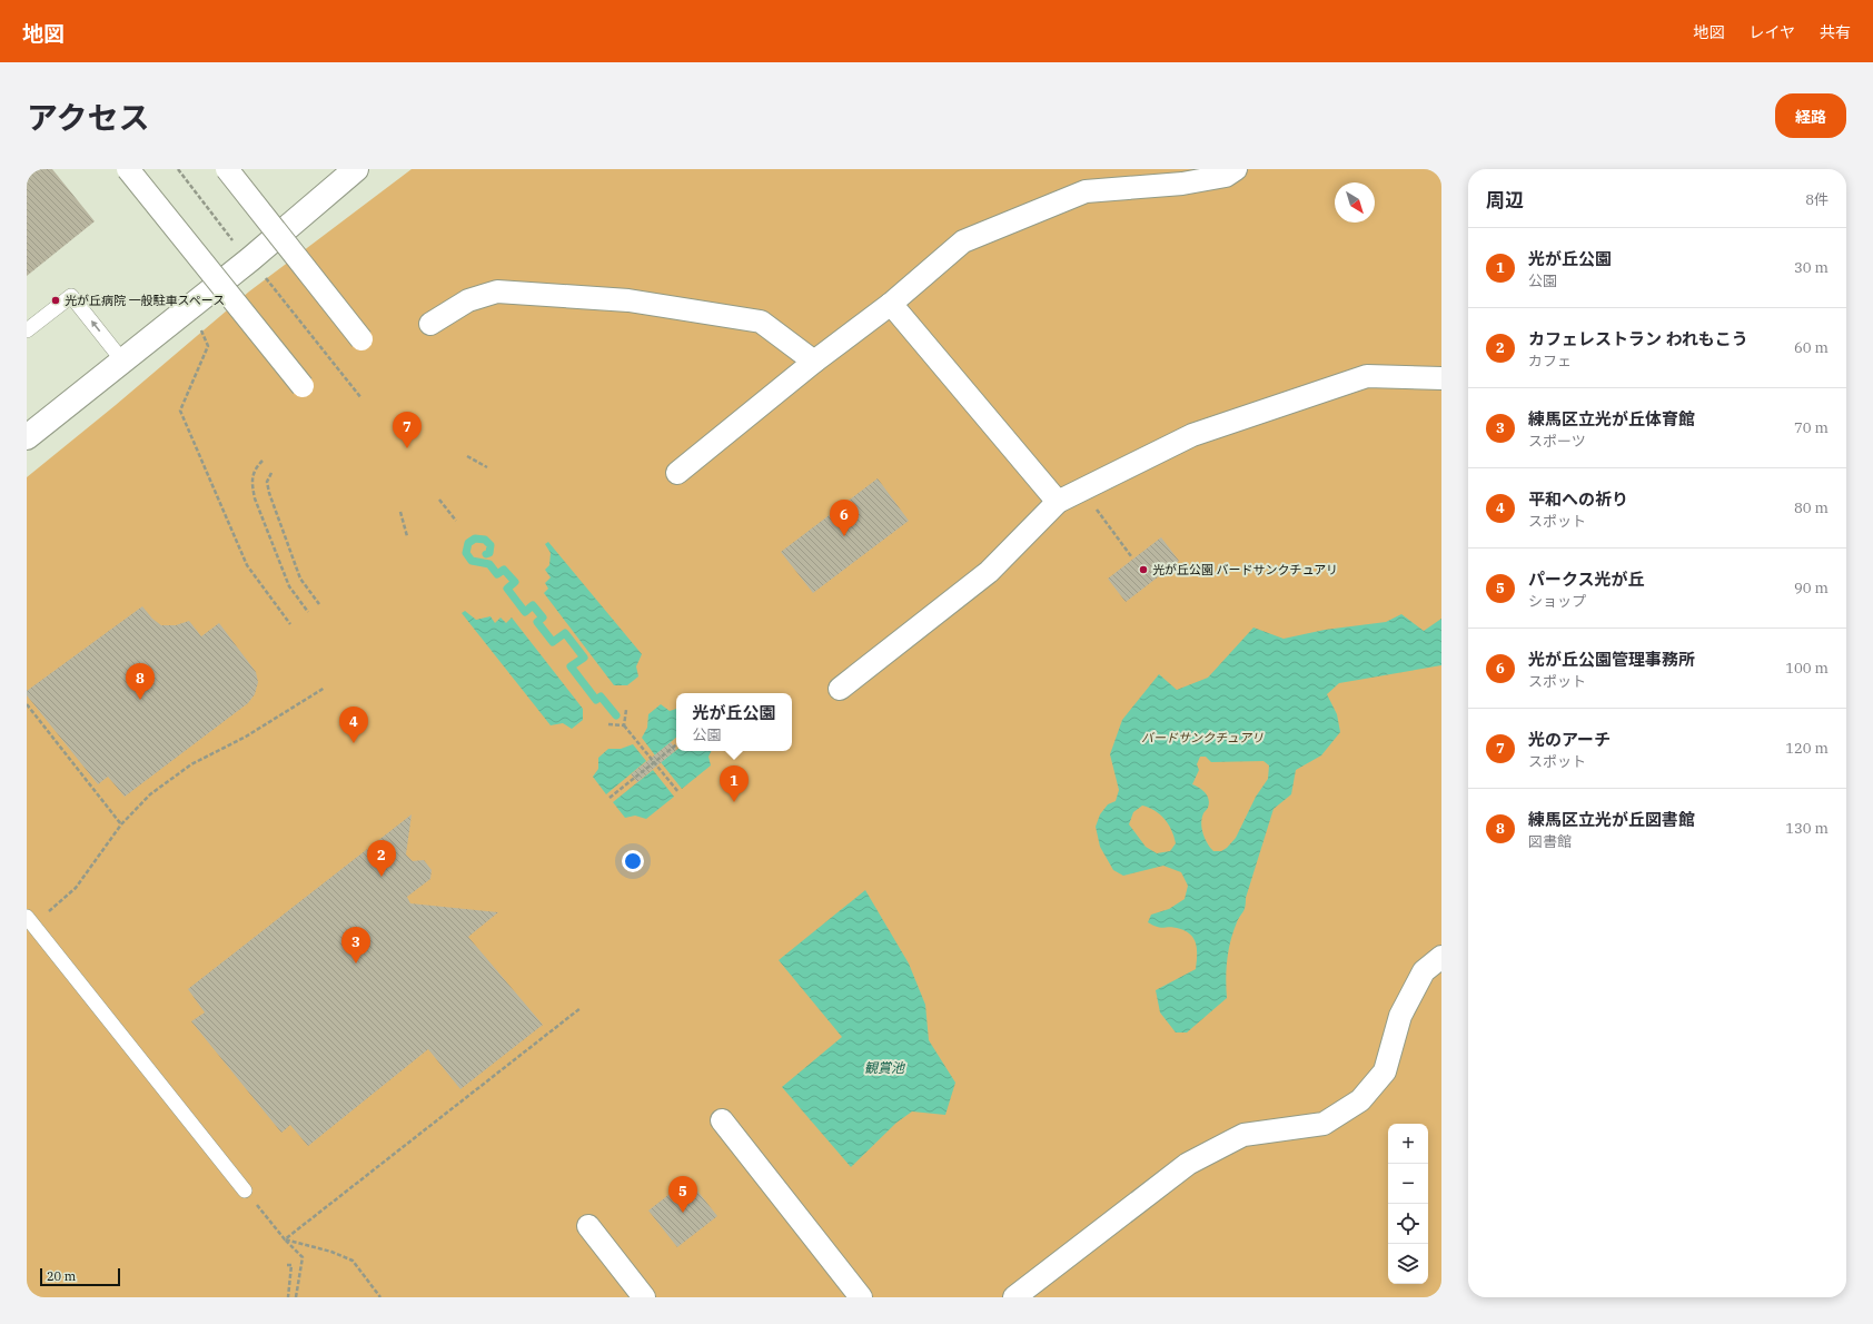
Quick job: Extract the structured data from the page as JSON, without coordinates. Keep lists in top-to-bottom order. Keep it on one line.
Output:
{"water":["観賞池"],"parks":["バードサンクチュアリ"],"places":["光が丘病院 一般駐車スペース","光が丘公園 バードサンクチュアリ"],"scale_bar":"20 m","north":"bottom right","page":{"header":"地図","nav":["地図","レイヤ","共有"],"title":"アクセス","buttons":"経路","heading":["周辺","8件"],"list":[{"mark":"1","name":"光が丘公園","note":"公園","value":"30 m"},{"mark":"2","name":"カフェレストラン われもこう","note":"カフェ","value":"60 m"},{"mark":"3","name":"練馬区立光が丘体育館","note":"スポーツ","value":"70 m"},{"mark":"4","name":"平和への祈り","note":"スポット","value":"80 m"},{"mark":"5","name":"パークス光が丘","note":"ショップ","value":"90 m"},{"mark":"6","name":"光が丘公園管理事務所","note":"スポット","value":"100 m"},{"mark":"7","name":"光のアーチ","note":"スポット","value":"120 m"},{"mark":"8","name":"練馬区立光が丘図書館","note":"図書館","value":"130 m"}],"pins":["7","6","8","4","1","2","3","5"],"popup":["光が丘公園","公園"],"map_buttons":["+","−"],"scale":"20 m"}}
